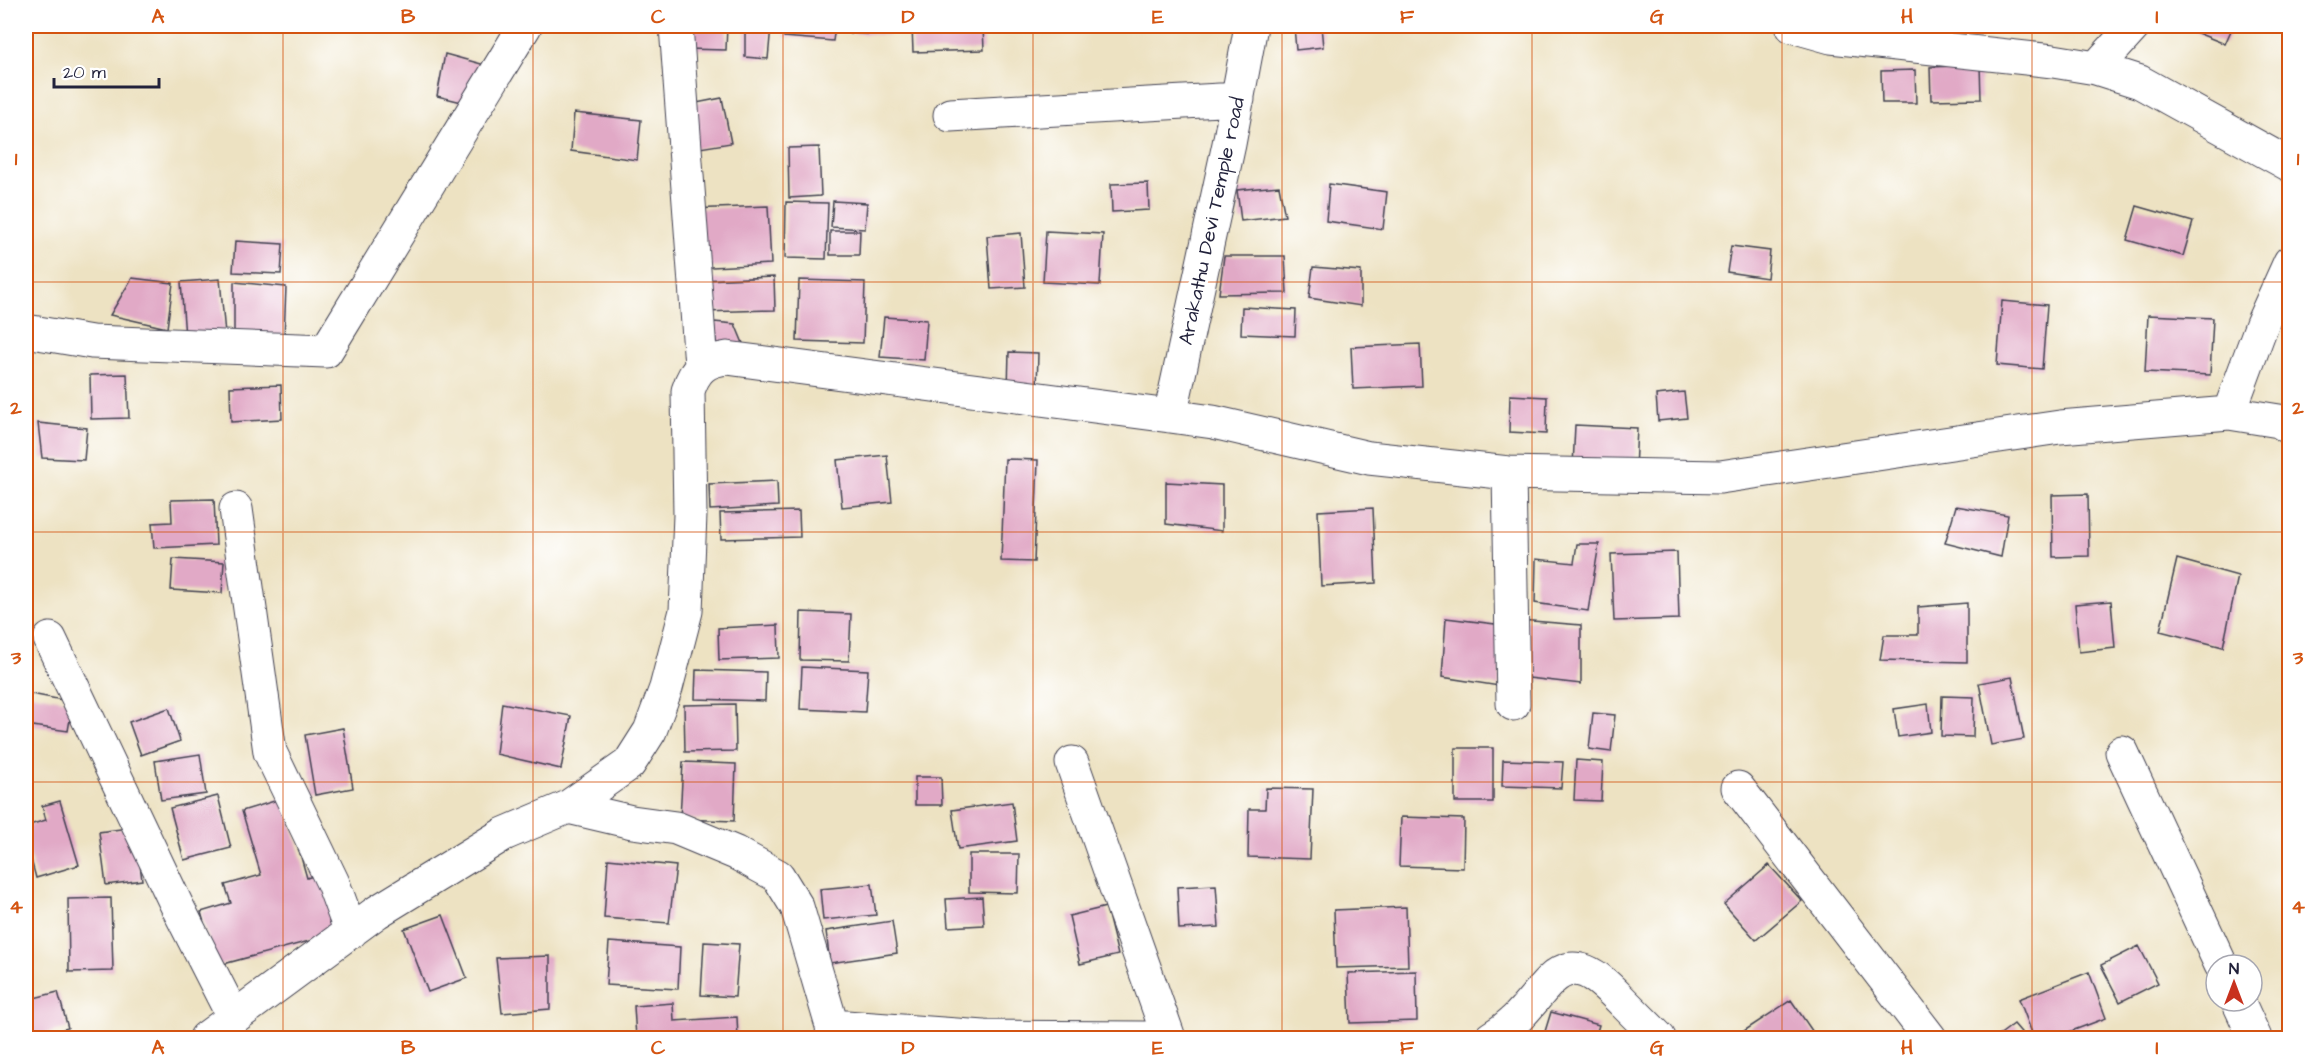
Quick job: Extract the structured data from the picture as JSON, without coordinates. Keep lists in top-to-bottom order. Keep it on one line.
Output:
{"streets":{"street":["Arakathu Devi Temple road"]},"scale_bar":"20 m","north":"top","grid":{"columns":["A","B","C","D","E","F","G","H","I"],"rows":["1","2","3","4"]}}
